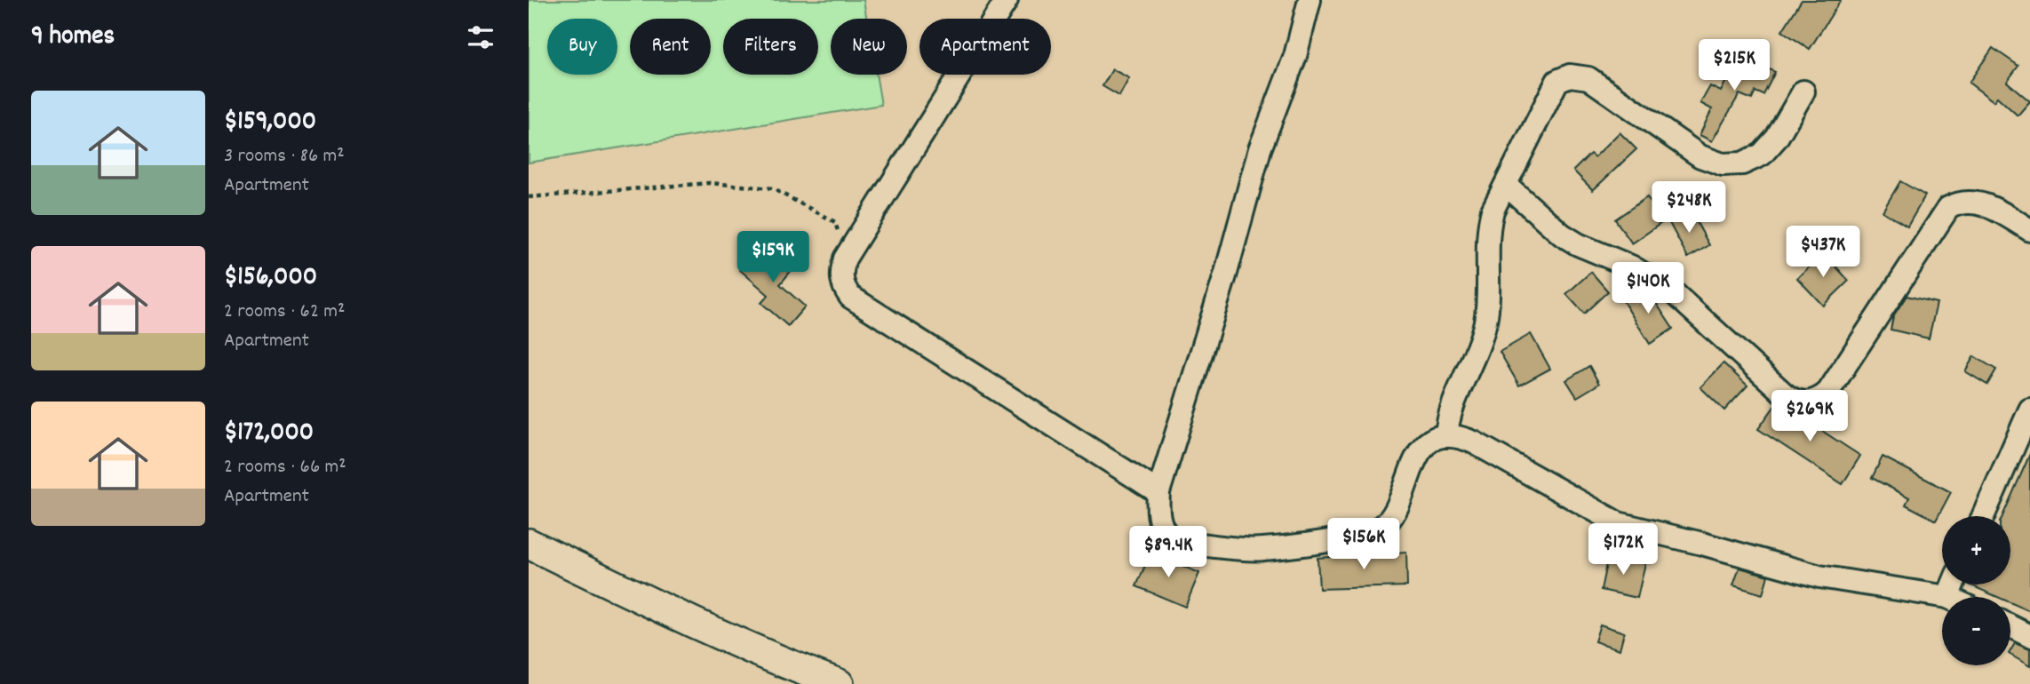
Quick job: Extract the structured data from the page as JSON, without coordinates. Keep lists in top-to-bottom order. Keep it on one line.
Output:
{"page":{"heading":"9 homes","chip":["Buy","Rent","Filters","New","Apartment"],"price":["$215K","$248K","$437K","$159K","$140K","$269K","$156K","$172K","$89.4K"],"list":[{"name":"$159,000","note":"3 rooms · 86 m² · Apartment"},{"name":"$156,000","note":"2 rooms · 62 m² · Apartment"},{"name":"$172,000","note":"2 rooms · 66 m² · Apartment"}],"map_buttons":["+","−"]}}
